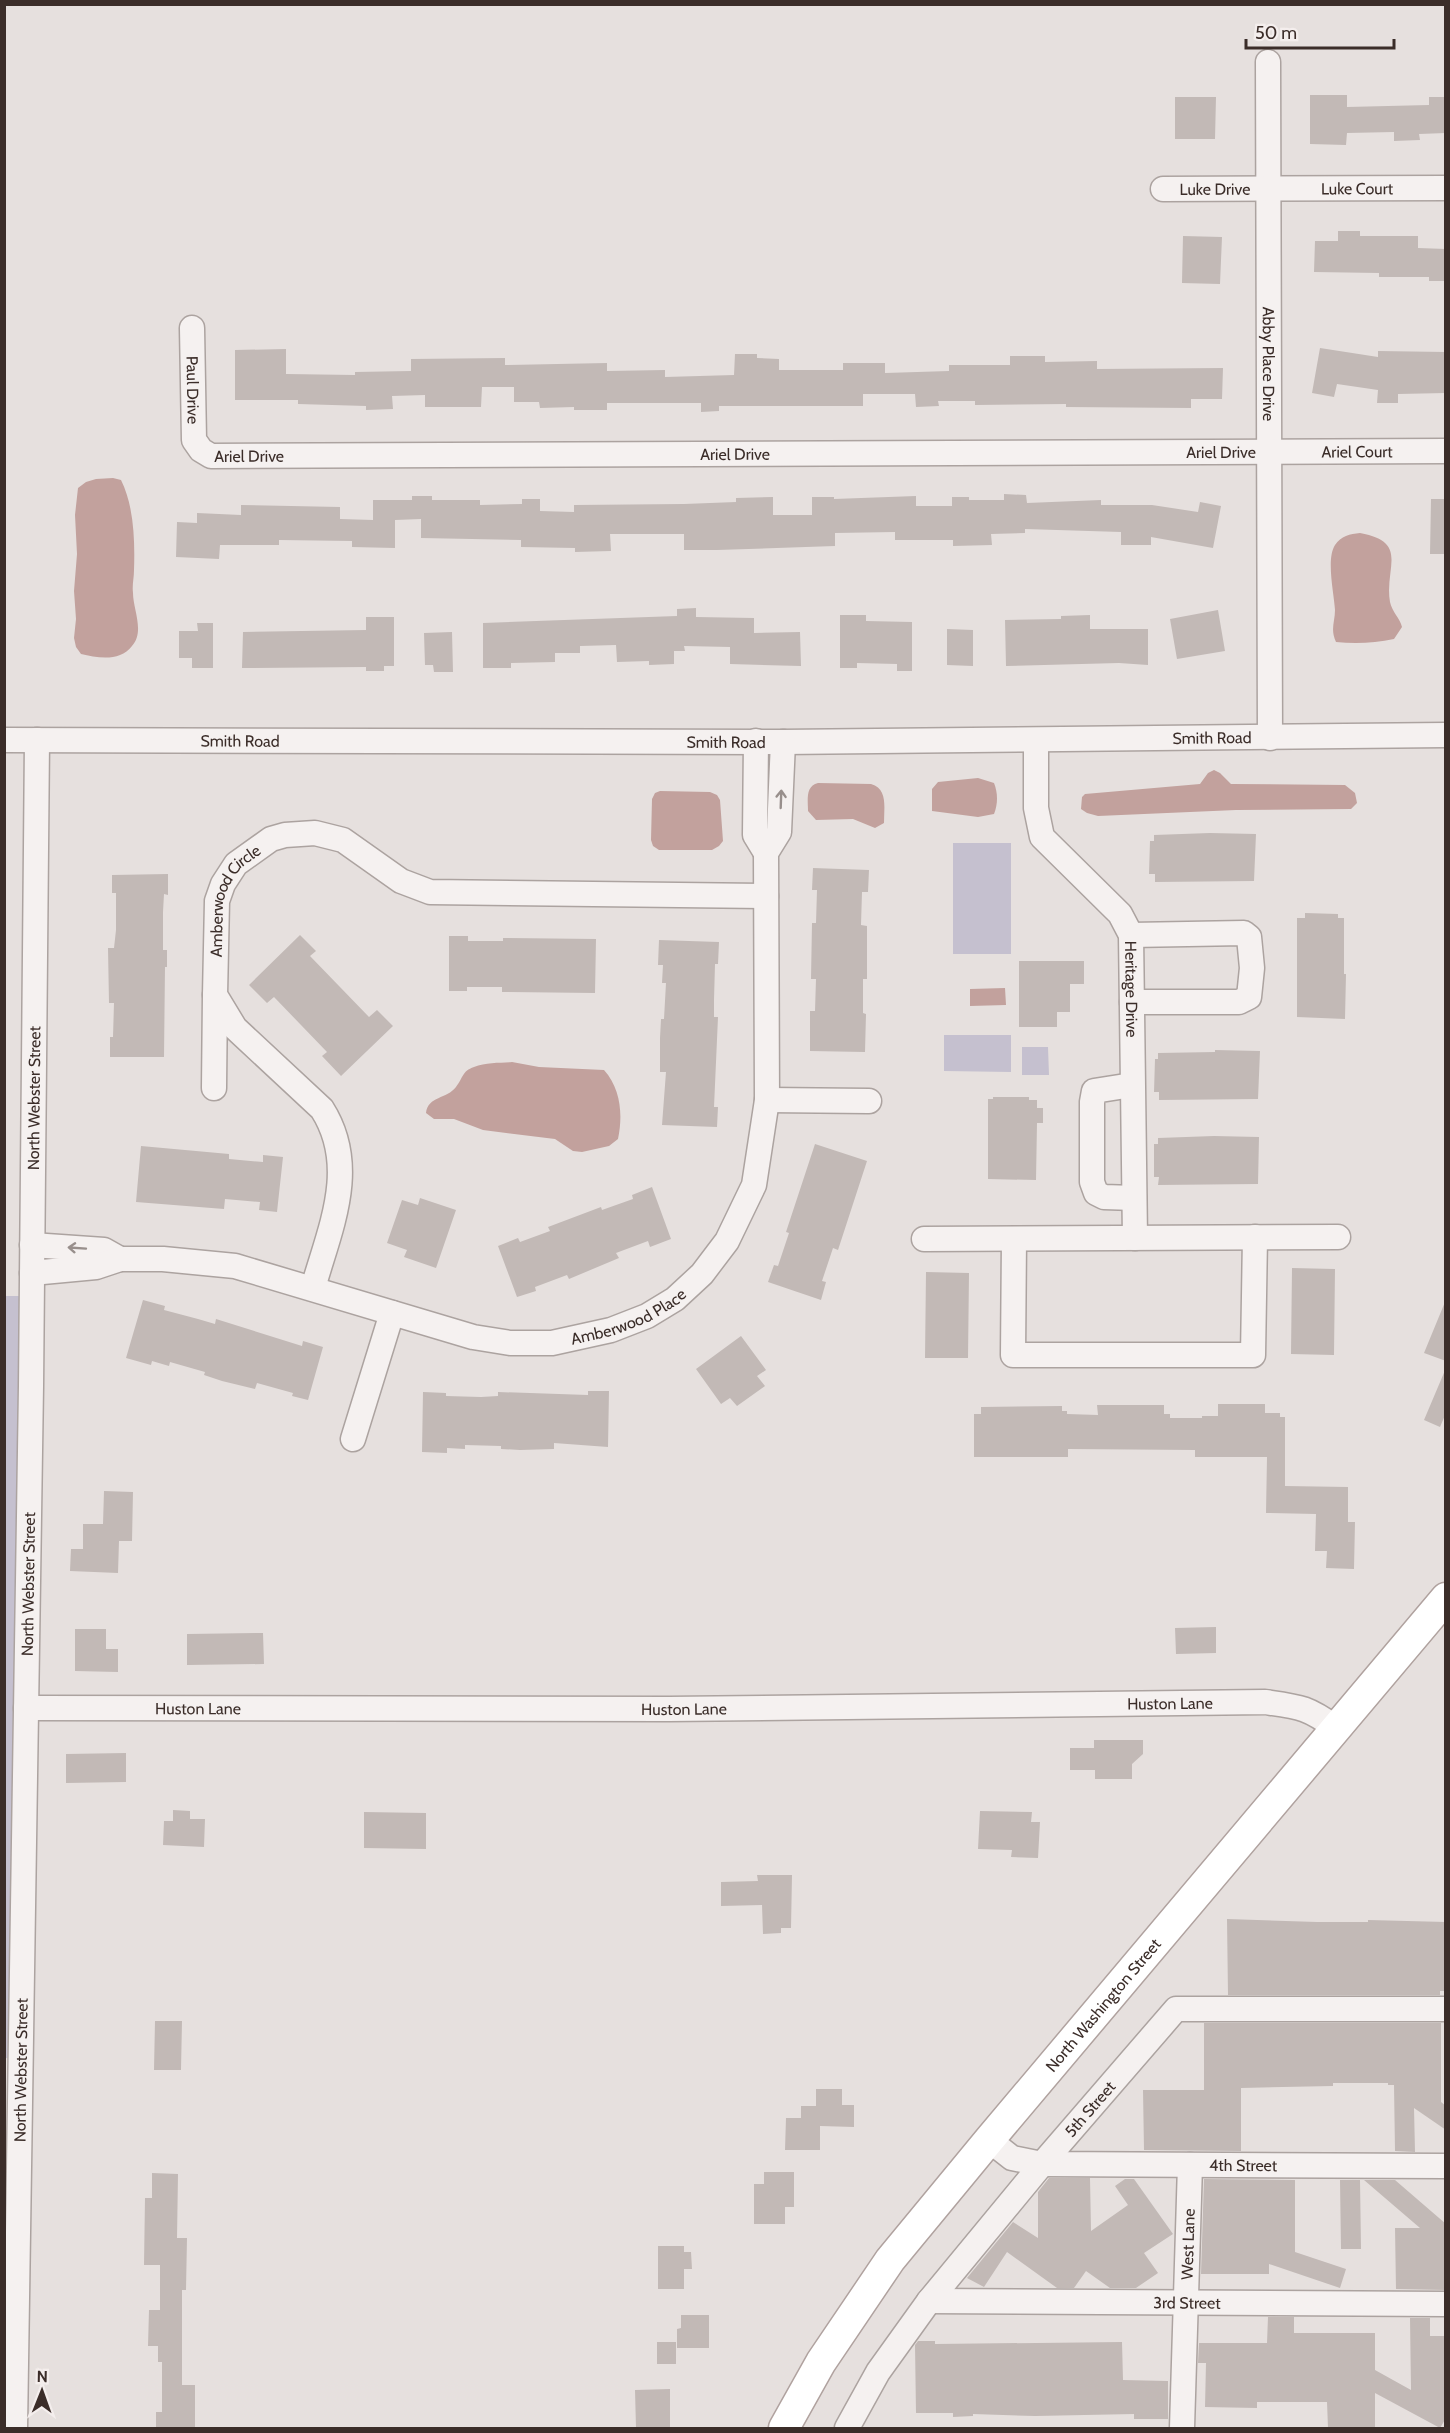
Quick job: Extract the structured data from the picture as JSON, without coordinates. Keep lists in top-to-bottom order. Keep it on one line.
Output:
{"streets":{"main road":["North Washington Street"],"street":["Luke Drive","Luke Court","Abby Place Drive","Paul Drive","Ariel Drive","Ariel Court","Smith Road","Amberwood Circle","Heritage Drive","North Webster Street","Amberwood Place","Huston Lane","5th Street","4th Street","West Lane","3rd Street"]},"crossings":[["Luke Drive","Luke Court"],["Luke Drive","Abby Place Drive"],["Luke Court","Abby Place Drive"],["Abby Place Drive","Ariel Drive"],["Abby Place Drive","Ariel Court"],["Abby Place Drive","Smith Road"],["Paul Drive","Ariel Drive"],["Ariel Drive","Ariel Court"],["Smith Road","Heritage Drive"],["Smith Road","North Webster Street"],["Smith Road","Amberwood Place"],["Amberwood Circle","Amberwood Place"],["North Webster Street","Amberwood Place"],["North Webster Street","Huston Lane"],["Huston Lane","North Washington Street"],["North Washington Street","4th Street"],["5th Street","4th Street"],["5th Street","3rd Street"],["4th Street","West Lane"],["West Lane","3rd Street"]],"scale_bar":"50 m","north":"top"}
